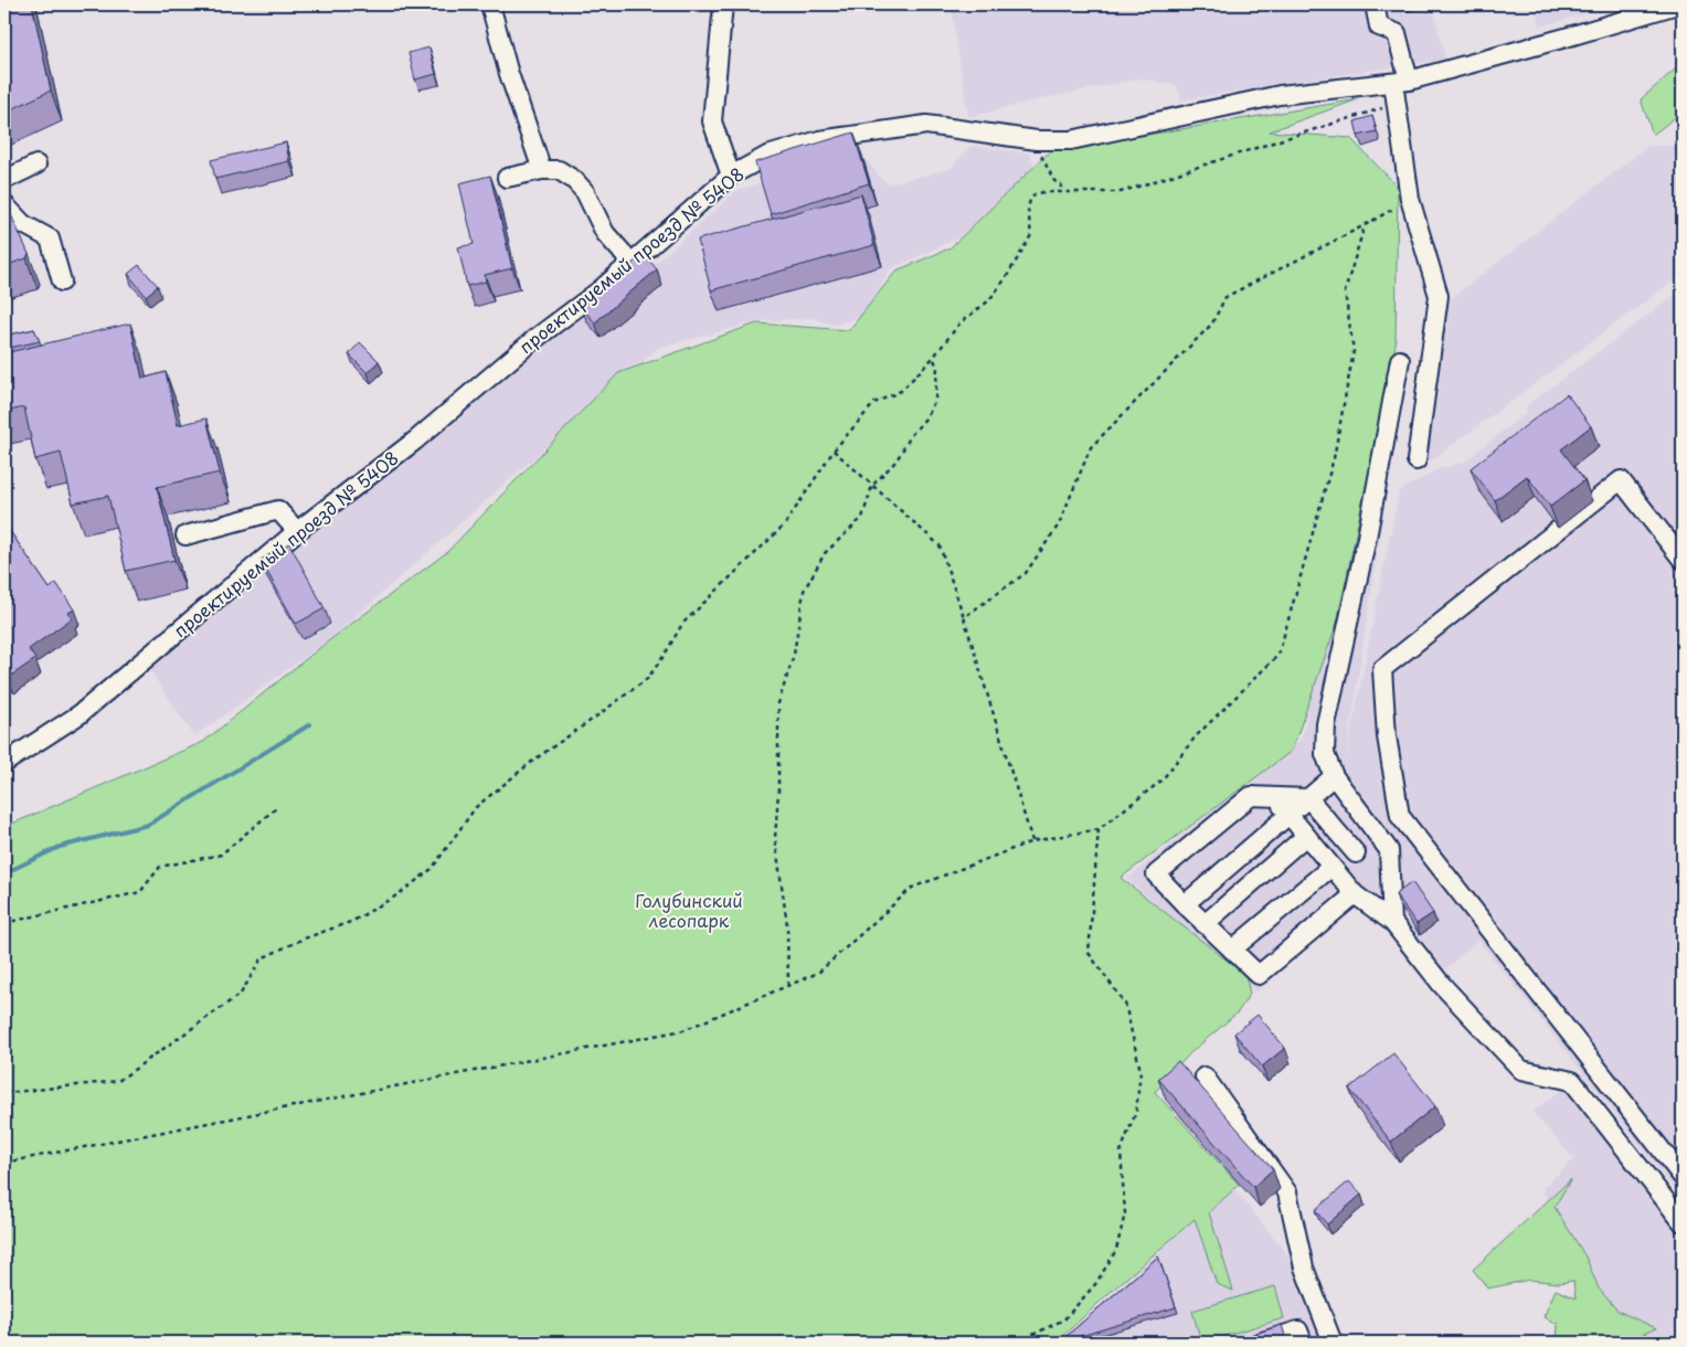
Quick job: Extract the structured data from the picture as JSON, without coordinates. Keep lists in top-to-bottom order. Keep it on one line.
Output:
{"streets":{"street":["проектируемый проезд № 5408"]},"parks":["Голубинский лесопарк"]}
